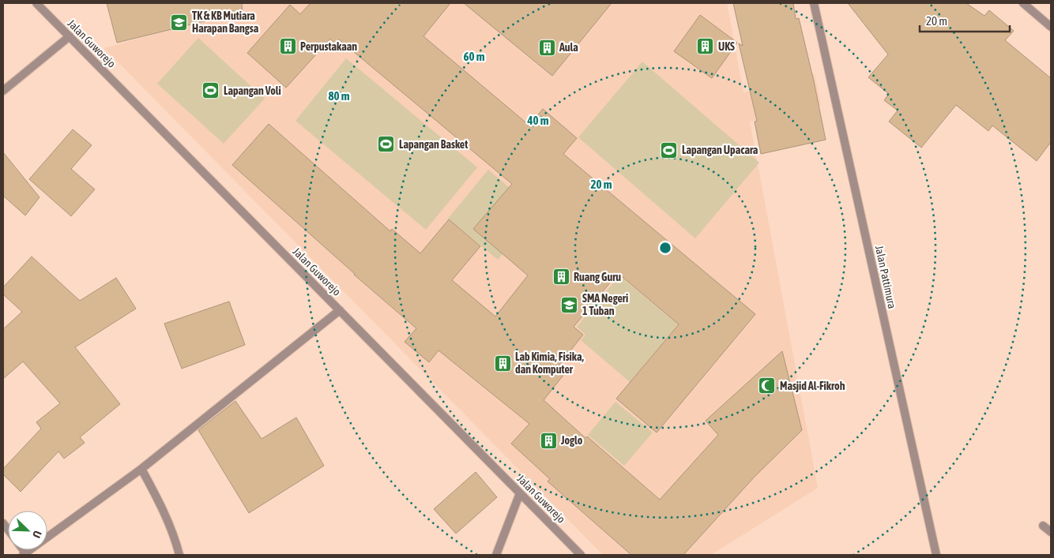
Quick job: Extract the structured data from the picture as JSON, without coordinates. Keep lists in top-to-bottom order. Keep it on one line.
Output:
{"streets":{"street":["Jalan Guworejo","Jalan Pattimura"]},"places":{"school or university":["TK & KB Mutiara Harapan Bangsa","SMA Negeri 1 Tuban"],"building":["Perpustakaan","UKS","Aula","Ruang Guru","Lab Kimia, Fisika, dan Komputer","Joglo"],"sports":["Lapangan Voli","Lapangan Basket","Lapangan Upacara"],"mosque":["Masjid Al-Fikroh"]},"scale_bar":"20 m","north":"bottom right","rings":["60 m","80 m","40 m","20 m"]}
